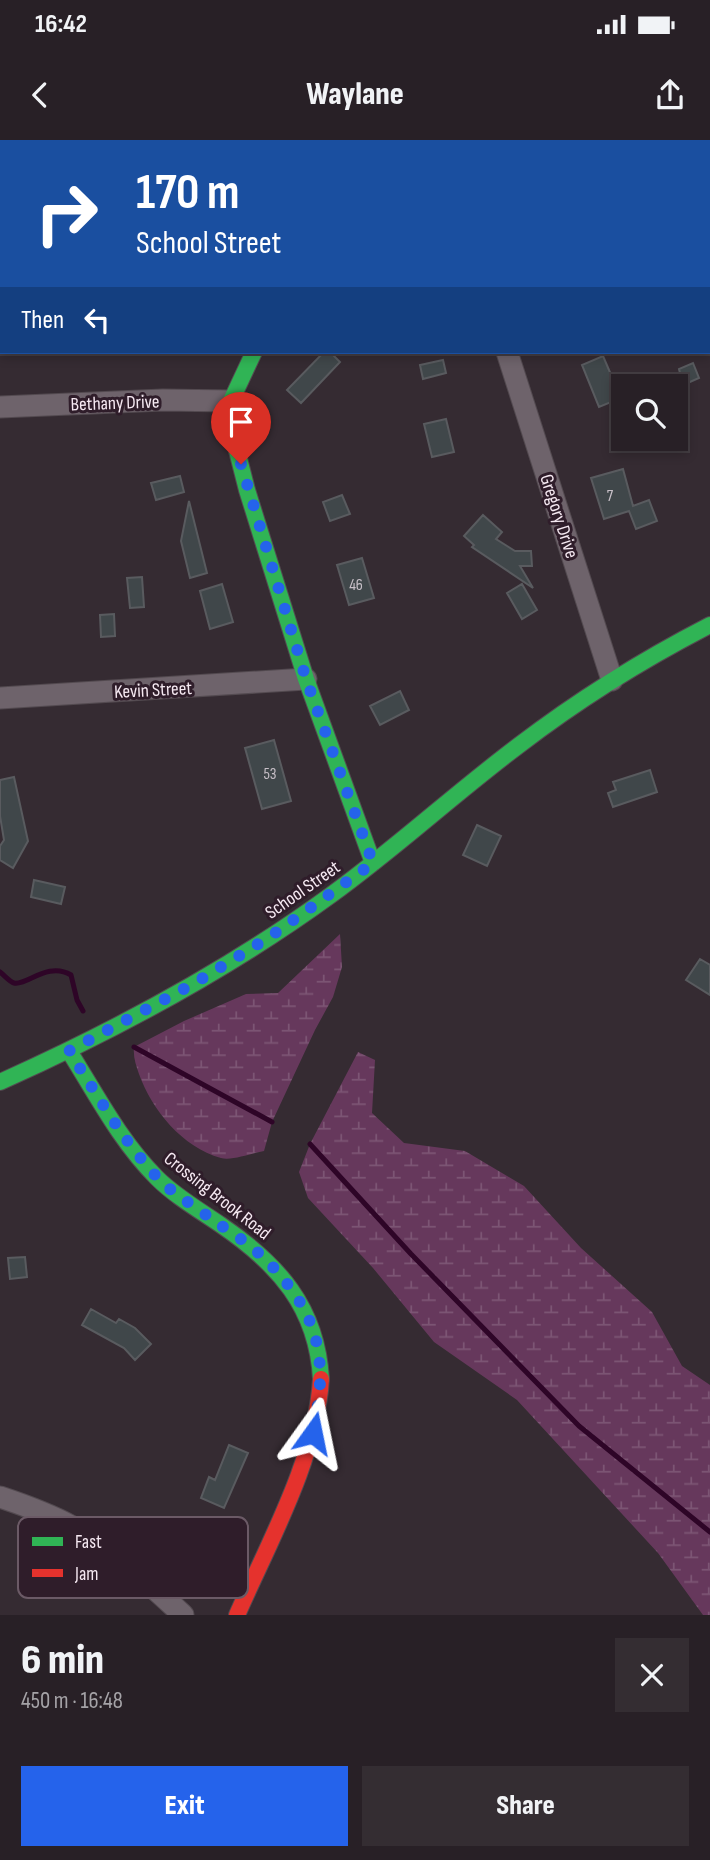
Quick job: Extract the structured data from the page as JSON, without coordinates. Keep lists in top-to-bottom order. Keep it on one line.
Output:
{"streets":{"street":["Bethany Drive","Gregory Drive","Kevin Street","School Street","Crossing Brook Road"]},"crossings":[["Gregory Drive","School Street"],["School Street","Crossing Brook Road"]],"house_numbers":["7","46","53"],"legend":["Fast","Jam"],"page":{"status":"16:42","header":"Waylane","turn":["170 m","School Street"],"then":"Then","heading":["6 min","450 m · 16:48"],"buttons":["Exit","Share"]}}
